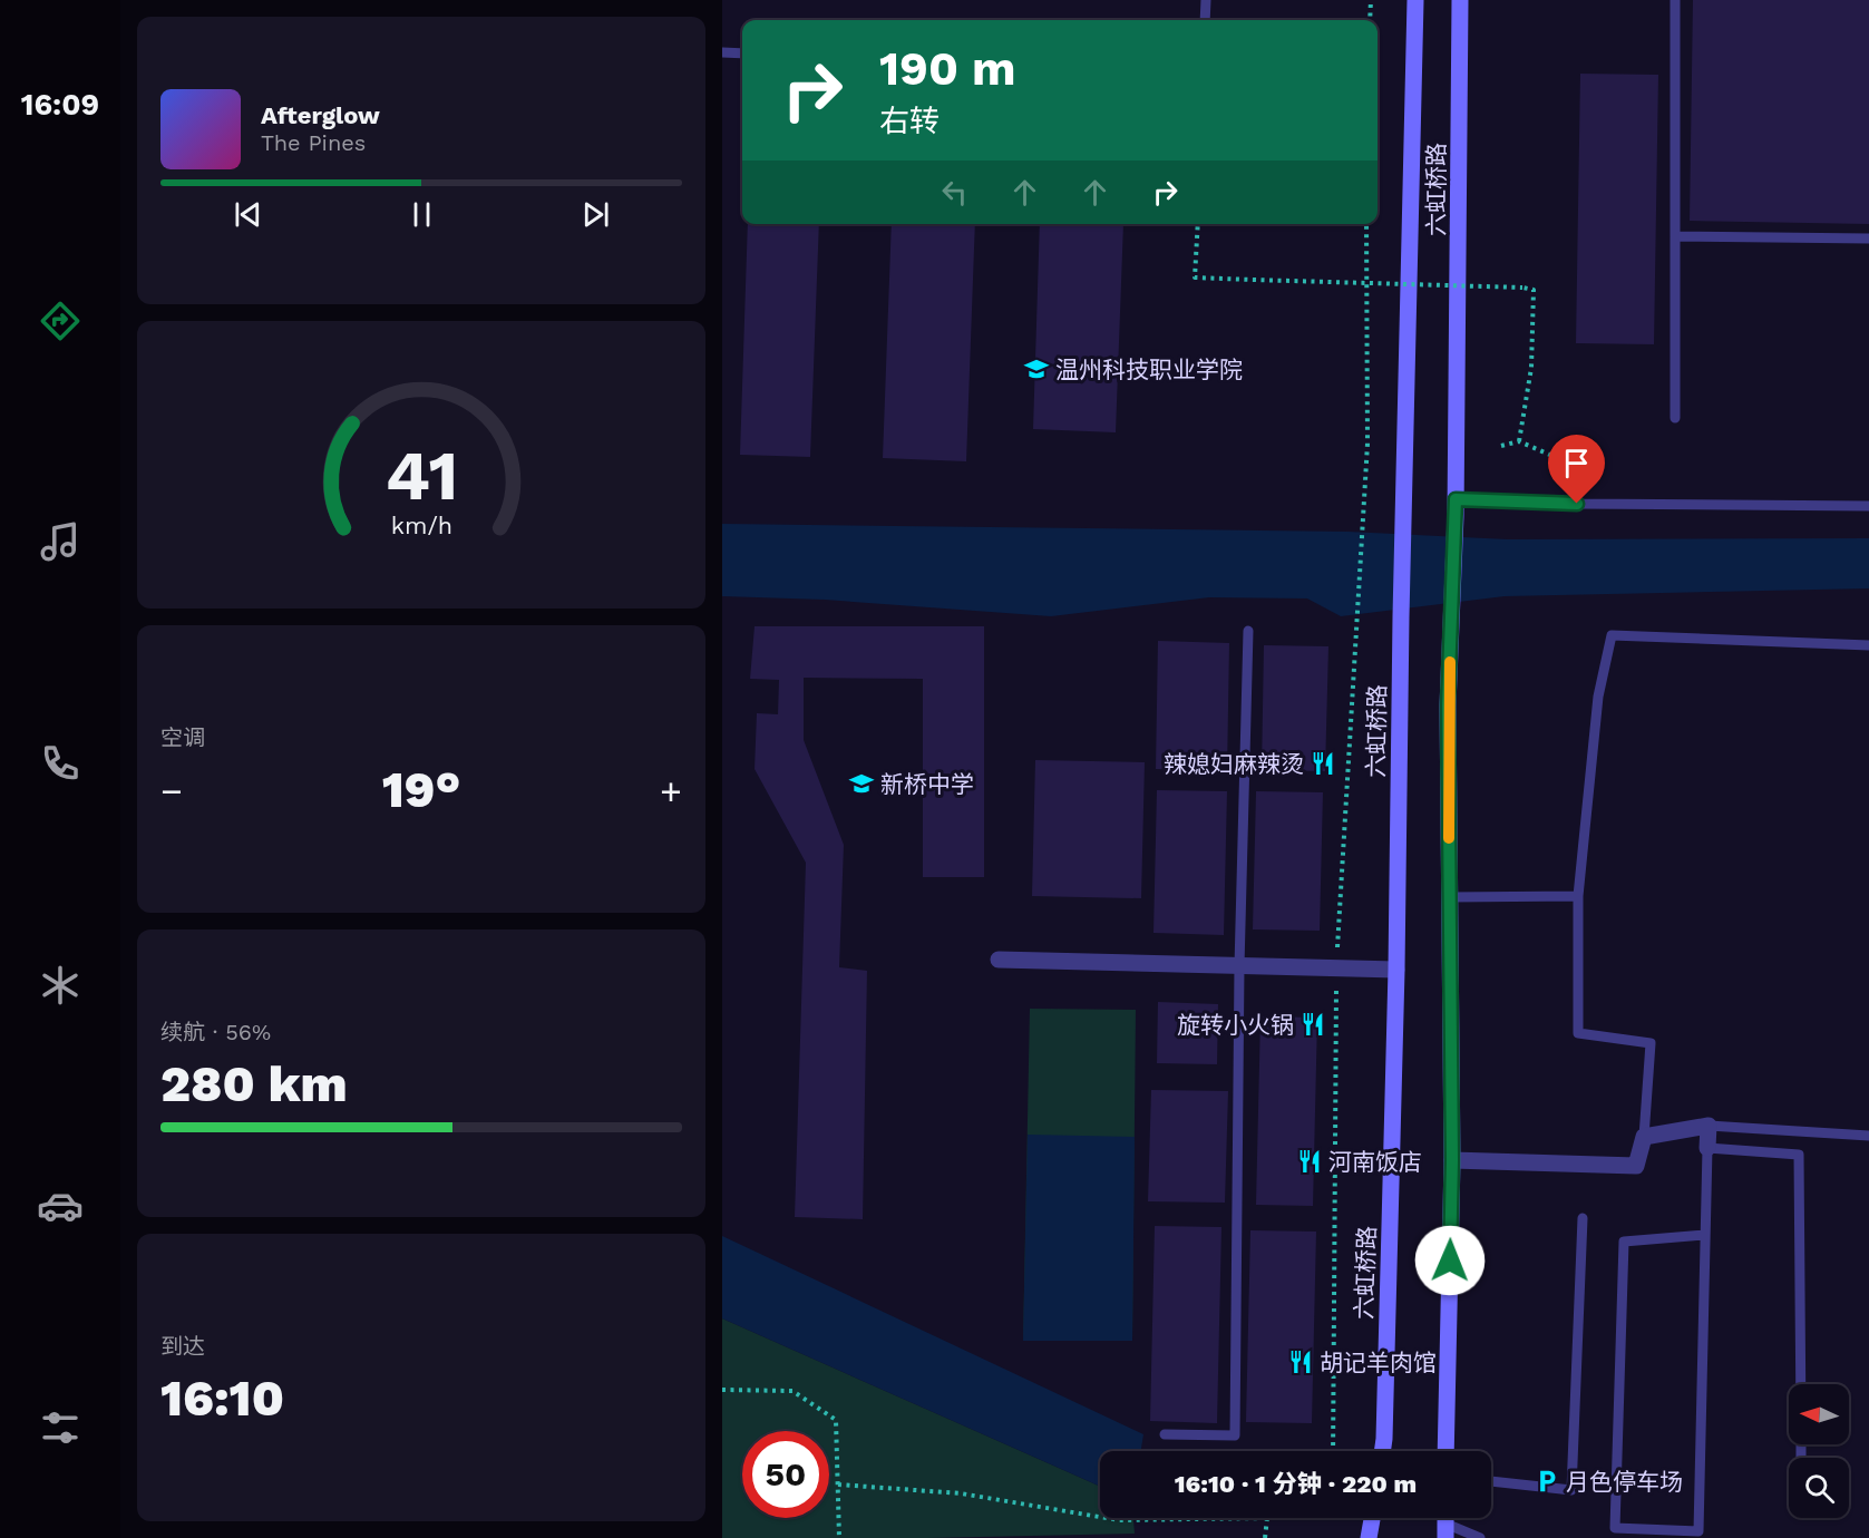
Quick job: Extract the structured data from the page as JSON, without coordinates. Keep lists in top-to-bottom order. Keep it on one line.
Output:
{"streets":{"main road":["六虹桥路"]},"places":{"school or university":["温州科技职业学院","新桥中学"],"restaurant":["辣媳妇麻辣烫","旋转小火锅","河南饭店","胡记羊肉馆"],"parking":["月色停车场"]},"north":"left","page":{"tabs":"16:09","turn":["190 m","右转"],"song":["Afterglow","The Pines"],"tile":["空调",["续航 · 56%","280 km"],["到达","16:10"]],"heat":["−","19°","+"],"limit":"50","trip":"16:10 · 1 分钟 · 220 m","gauge":["41","km/h"]}}
